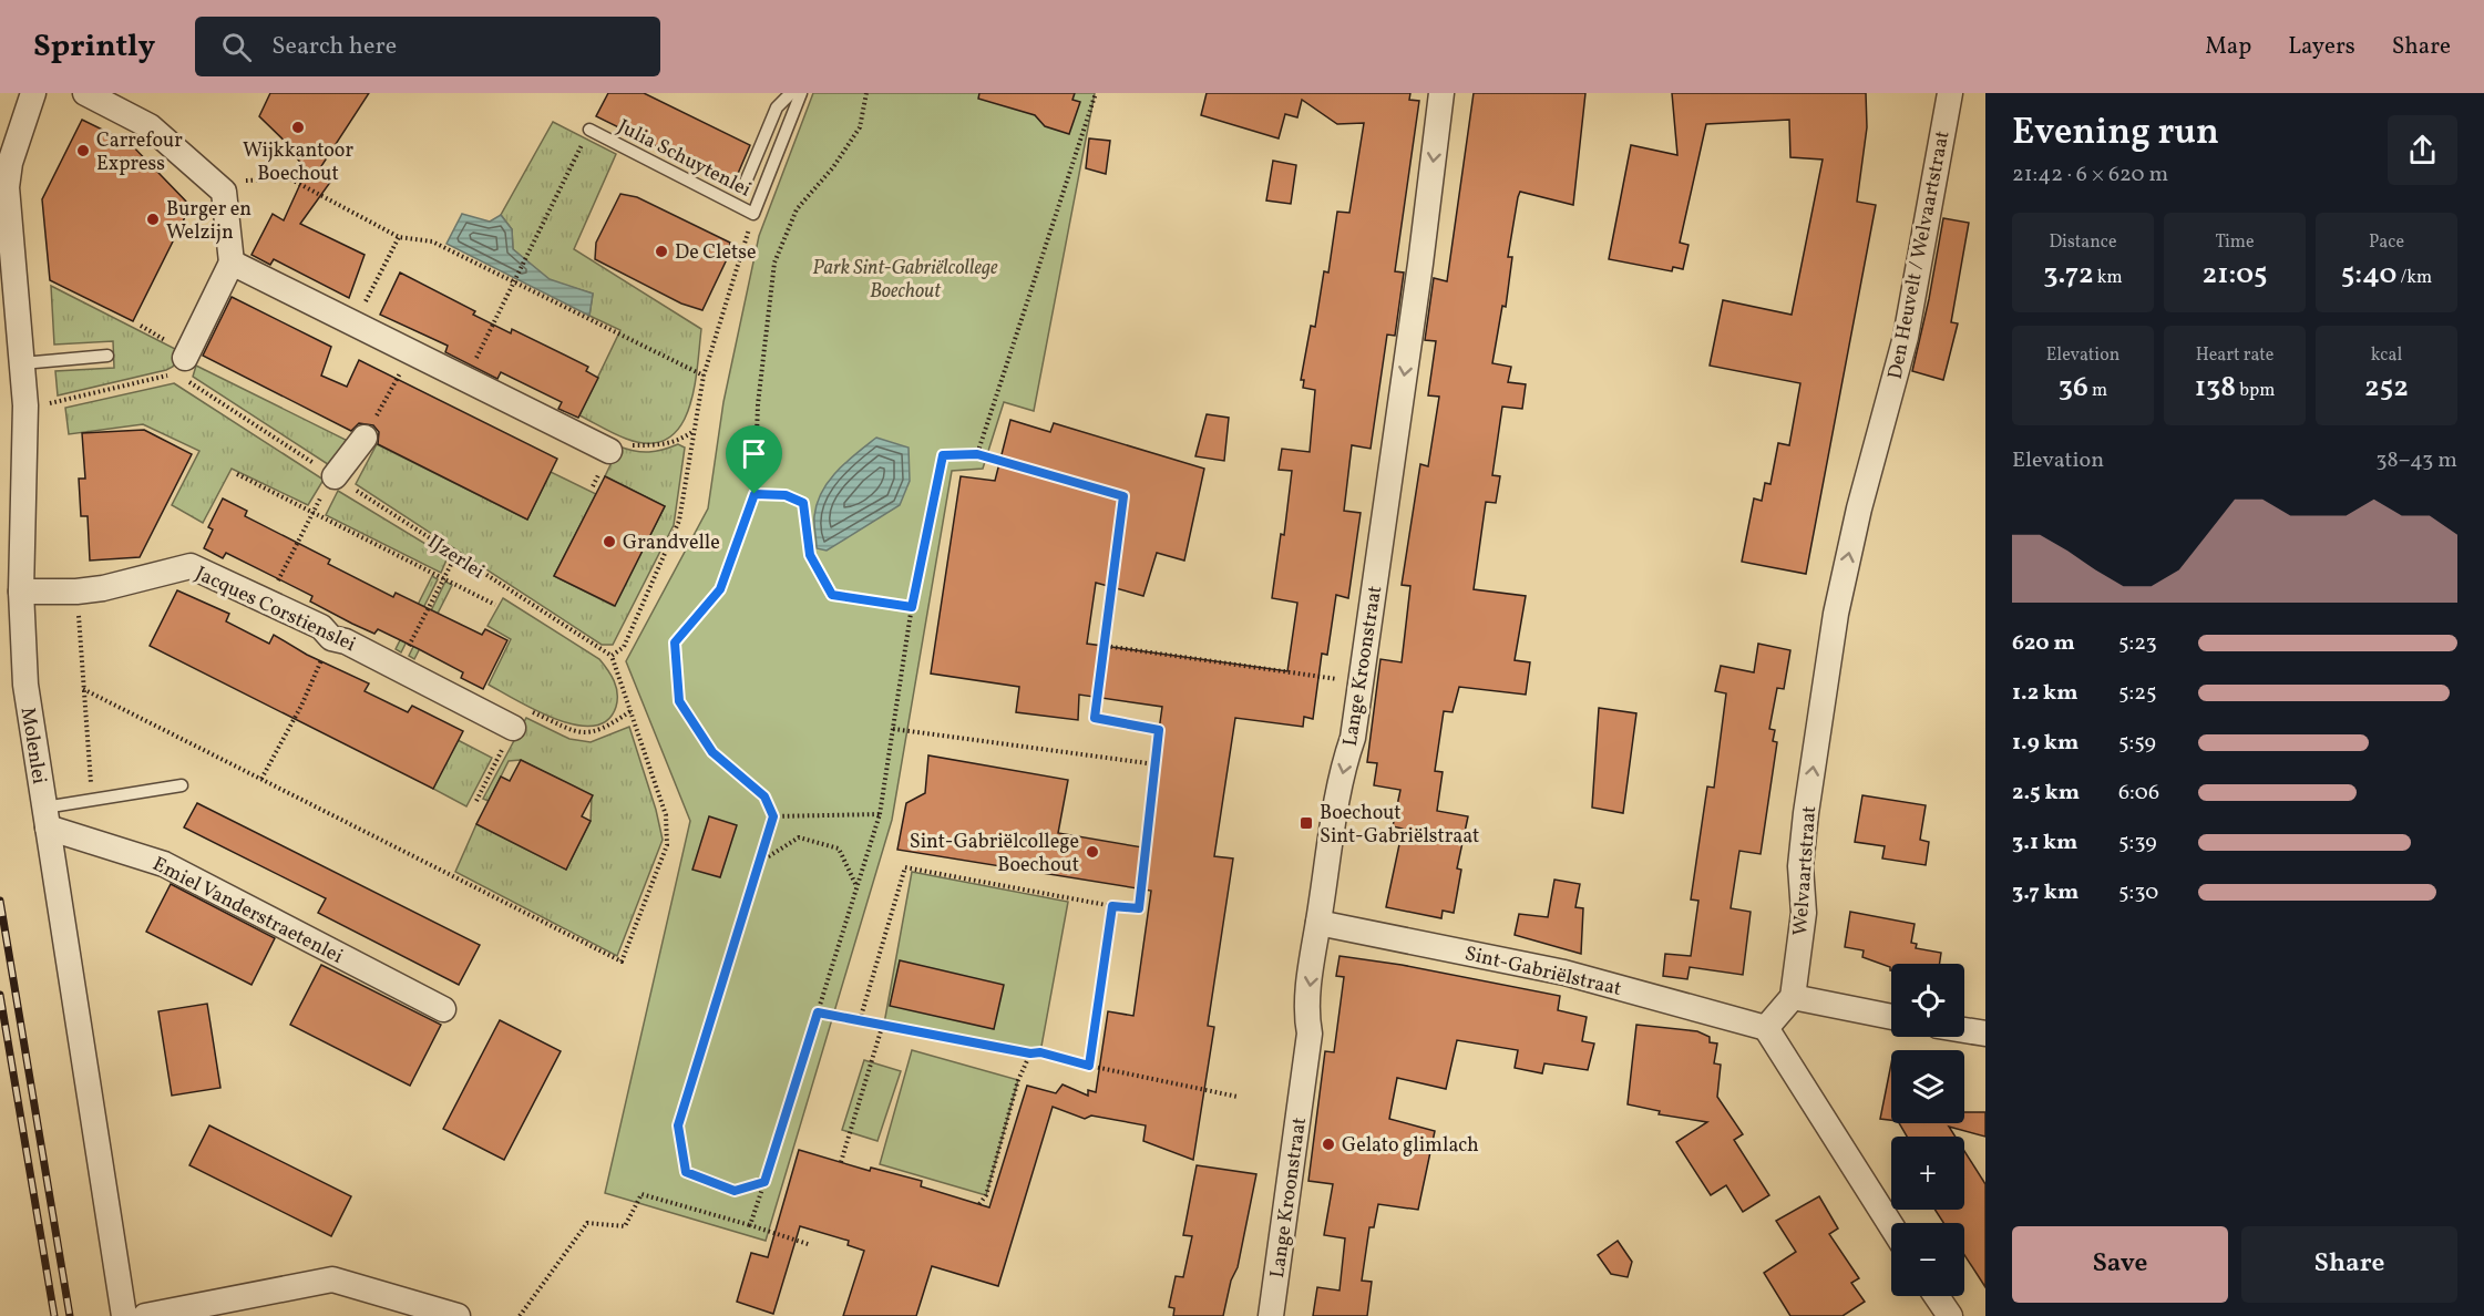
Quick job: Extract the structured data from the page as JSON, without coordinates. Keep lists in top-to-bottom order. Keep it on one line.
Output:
{"streets":{"street":["Den Heuvelt / Welvaartstraat","Jacques Corstienslei","Lange Kroonstraat","Molenlei","Welvaartstraat","Emiel Vanderstraetenlei","Sint-Gabriëlstraat"],"lane":["Julia Schuytenlei"],"path":["IJzerlei"]},"crossings":[["Den Heuvelt / Welvaartstraat","Welvaartstraat"],["Jacques Corstienslei","Molenlei"],["Lange Kroonstraat","Sint-Gabriëlstraat"],["Molenlei","Emiel Vanderstraetenlei"]],"one_way":["Lange Kroonstraat","Welvaartstraat"],"parks":["Park Sint-Gabriëlcollege Boechout"],"places":{"other":["Wijkkantoor Boechout","Carrefour Express","Burger en Welzijn","De Cletse","Grandvelle","Sint-Gabriëlcollege Boechout","Gelato glimlach"],"transit":["Boechout Sint-Gabriëlstraat"]},"page":{"header":"Sprintly","search":"Search here","nav":["Map","Layers","Share"],"heading":["Evening run","21:42 · 6 × 620 m"],"stats":[["Distance","3.72 km"],["Time","21:05"],["Pace","5:40 /km"],["Elevation","36 m"],["Heart rate","138 bpm"],["kcal","252"]],"chart":["Elevation","38–43 m"],"list":[{"name":"620 m","note":"5:23"},{"name":"1.2 km","note":"5:25"},{"name":"1.9 km","note":"5:59"},{"name":"2.5 km","note":"6:06"},{"name":"3.1 km","note":"5:39"},{"name":"3.7 km","note":"5:30"}],"map_buttons":["+","−"],"buttons":["Save","Share"]}}
